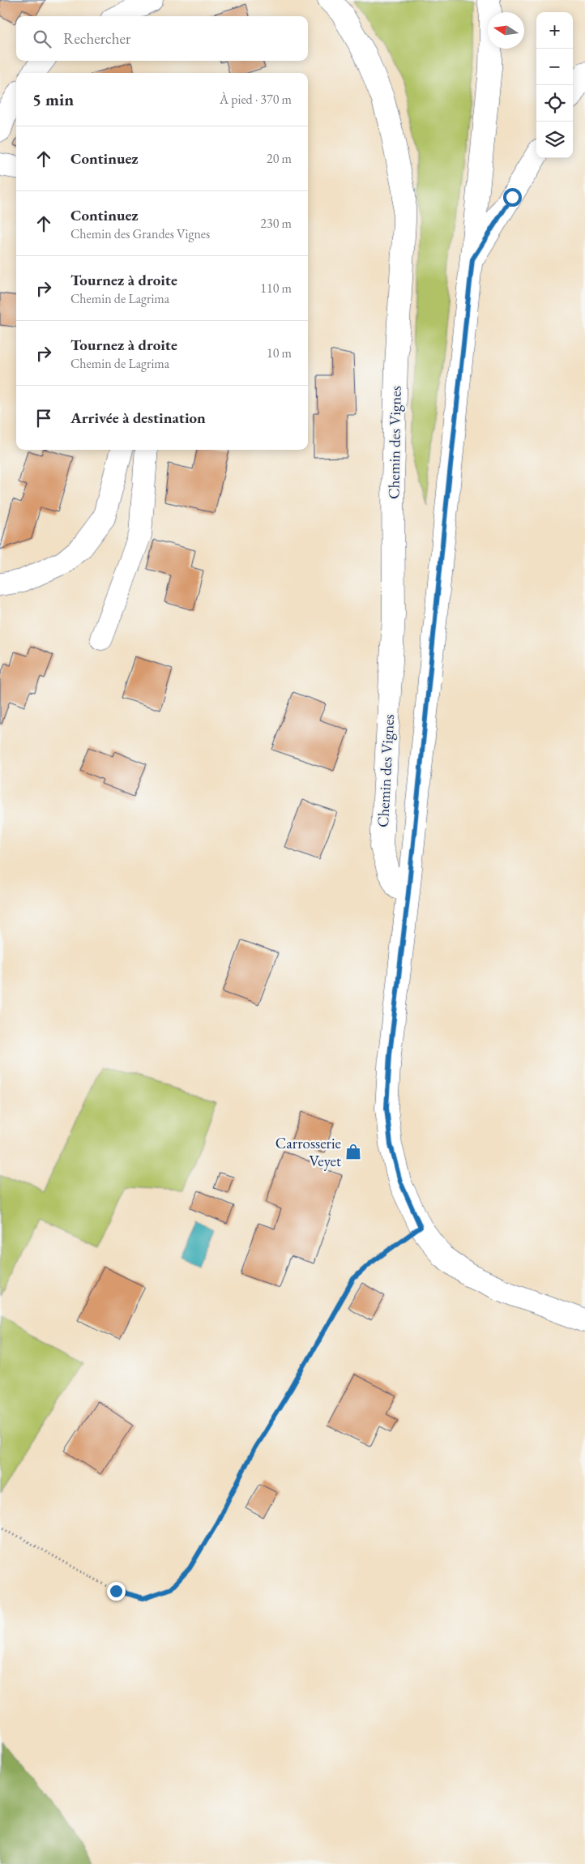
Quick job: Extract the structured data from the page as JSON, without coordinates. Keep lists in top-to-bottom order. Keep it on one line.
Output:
{"streets":{"street":["Chemin des Vignes"]},"places":{"shop":["Carrosserie Veyet"]},"north":"left","page":{"map_buttons":["+","−"],"search":"Rechercher","heading":["5 min","À pied · 370 m"],"list":[["Continuez","20 m"],["Continuez","Chemin des Grandes Vignes","230 m"],["Tournez à droite","Chemin de Lagrima","110 m"],["Tournez à droite","Chemin de Lagrima","10 m"],"Arrivée à destination"]}}
